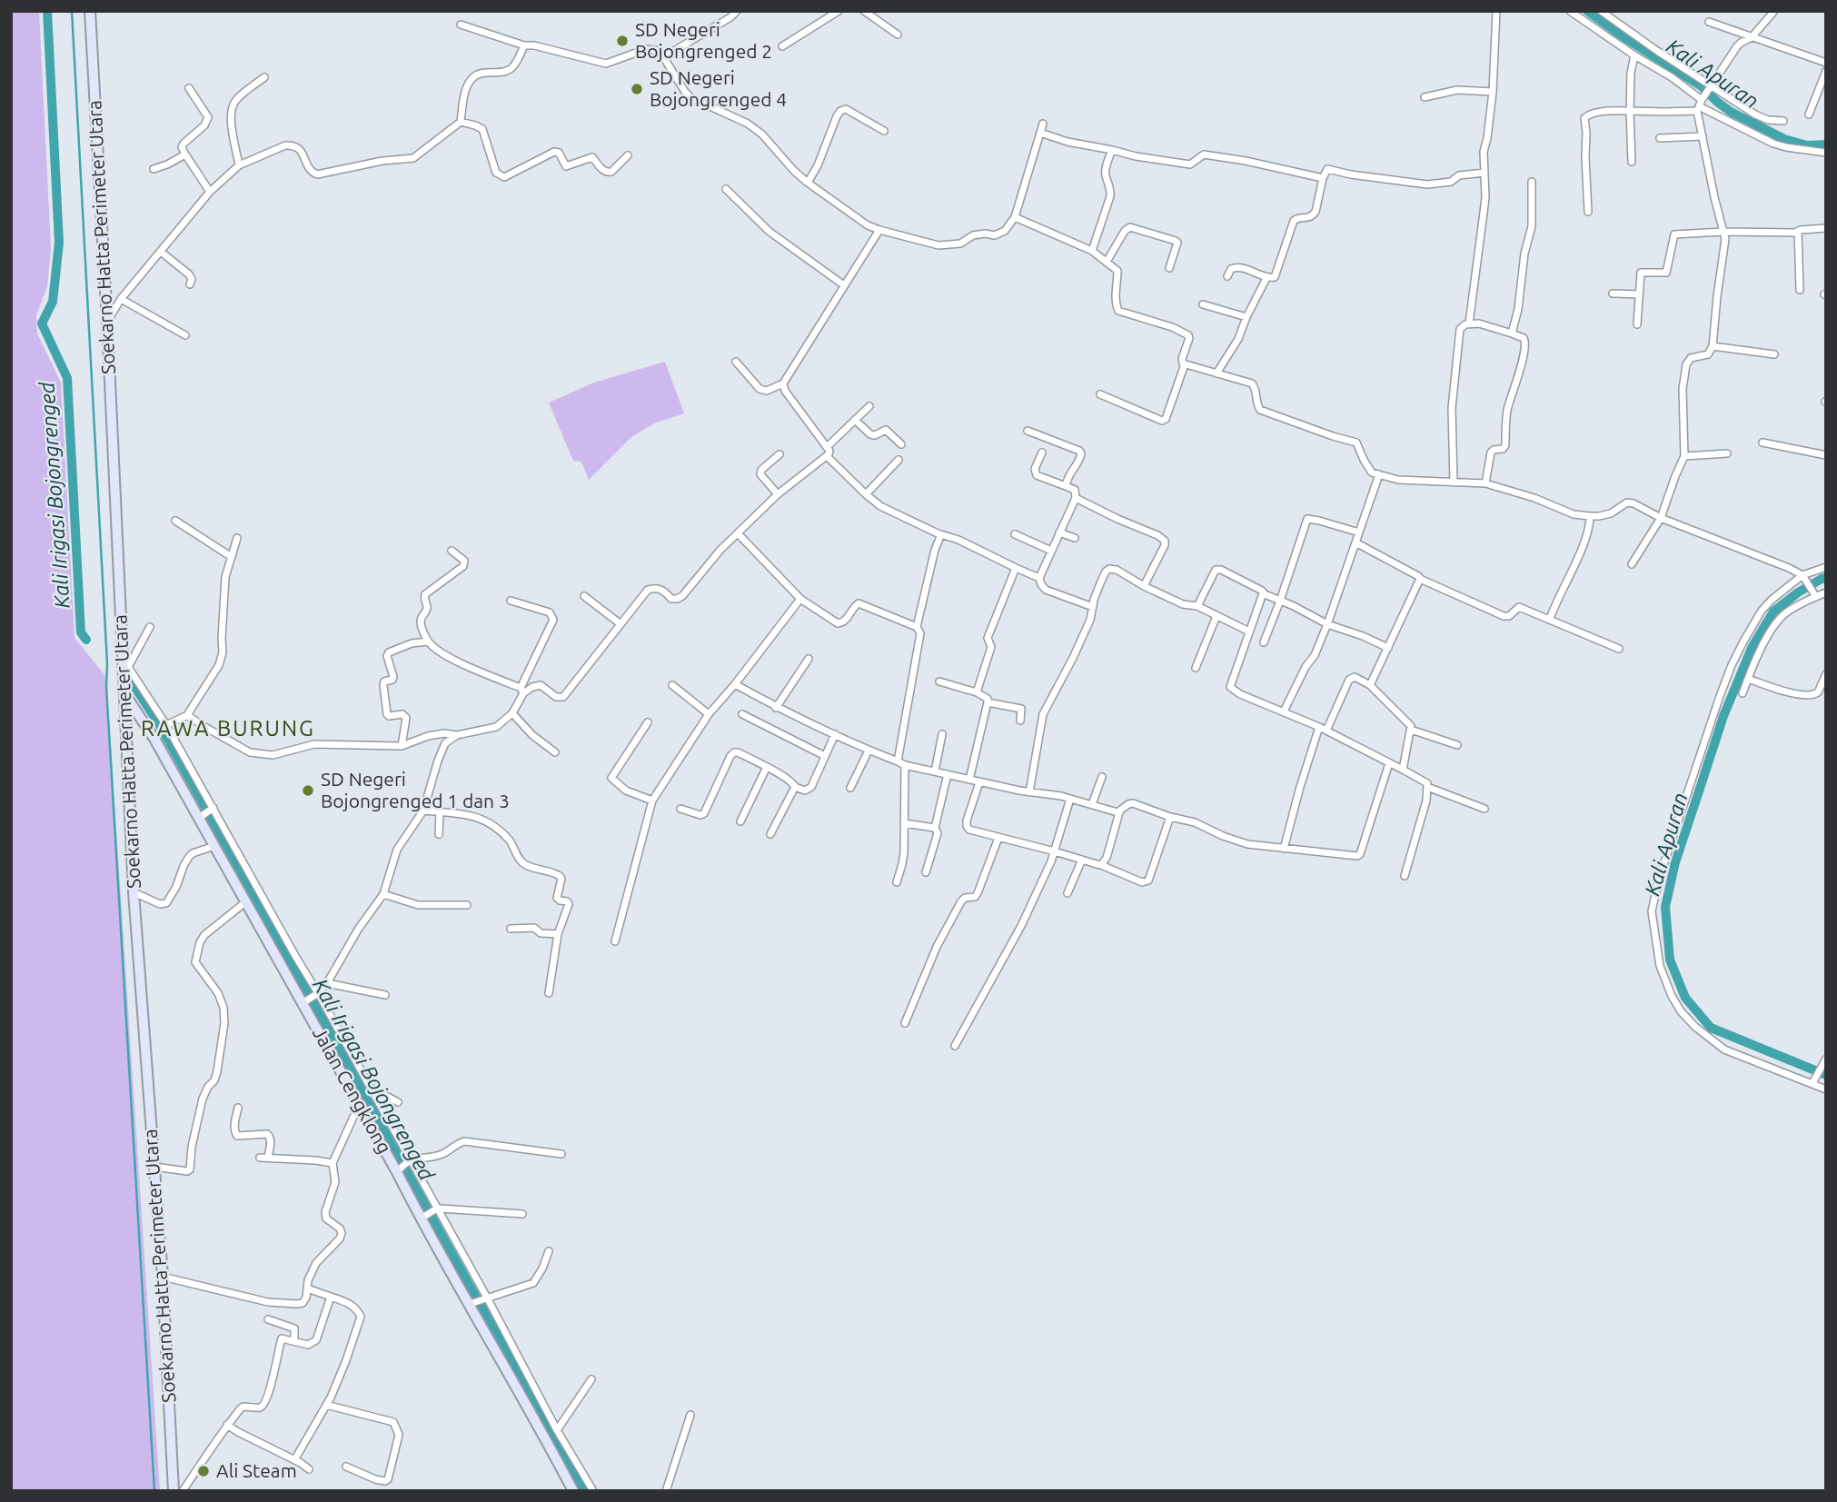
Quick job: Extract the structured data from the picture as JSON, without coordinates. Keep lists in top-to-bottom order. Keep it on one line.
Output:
{"streets":{"main road":["Soekarno Hatta Perimeter Utara","Jalan Cengklong"]},"crossings":[["Soekarno Hatta Perimeter Utara","Jalan Cengklong"]],"districts":["RAWA BURUNG"],"water":["Kali Apuran","Kali Irigasi Bojongrenged"],"places":["SD Negeri Bojongrenged 2","SD Negeri Bojongrenged 4","SD Negeri Bojongrenged 1 dan 3","Ali Steam"]}
